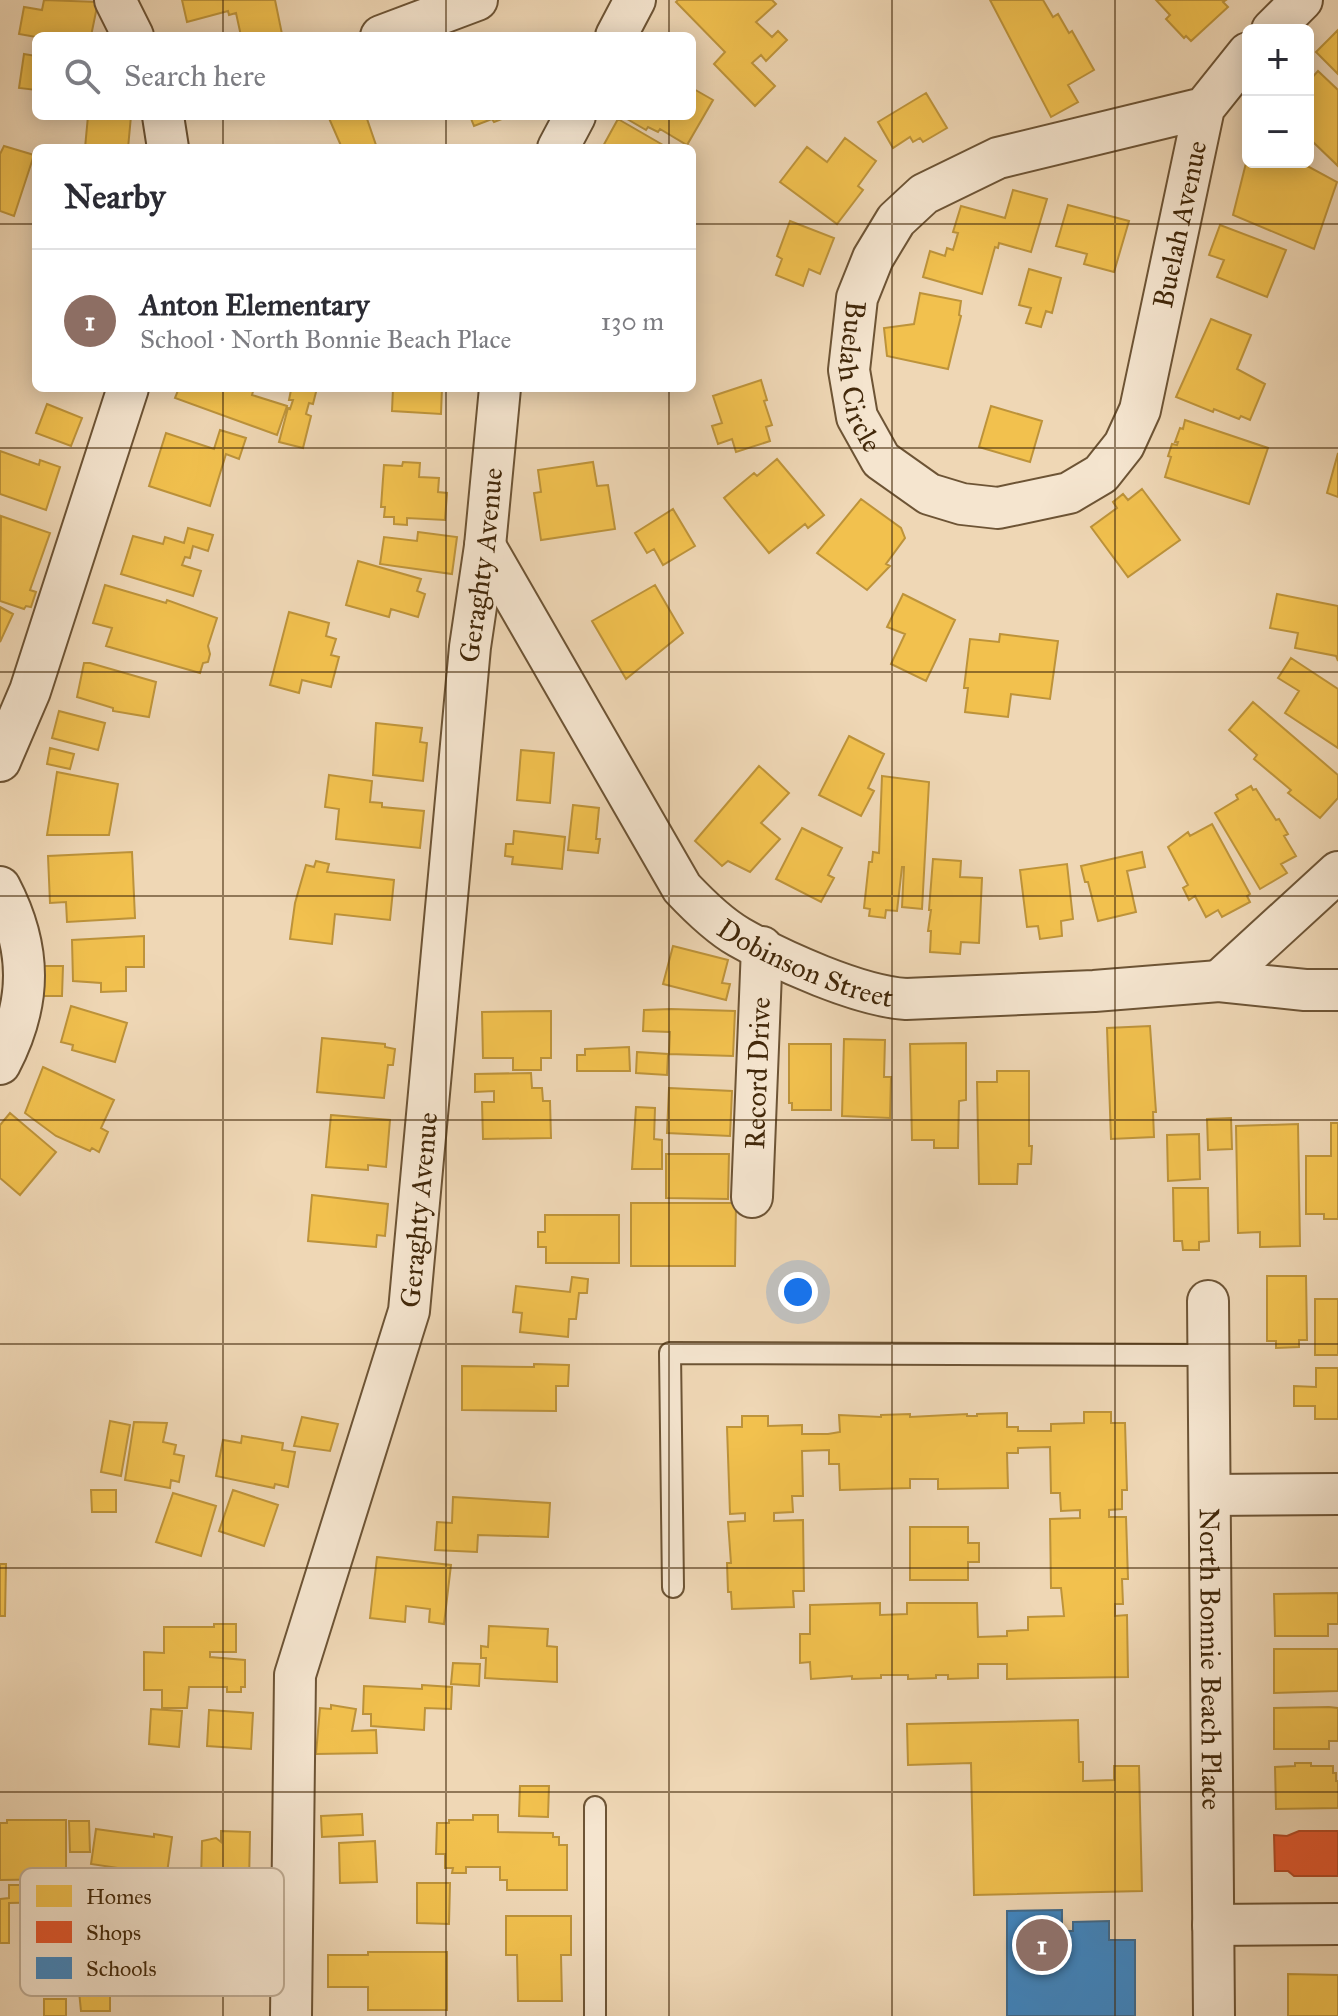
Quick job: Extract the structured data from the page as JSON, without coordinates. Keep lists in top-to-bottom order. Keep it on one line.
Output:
{"streets":{"street":["Buelah Avenue","Buelah Circle","Geraghty Avenue","Dobinson Street","Record Drive","North Bonnie Beach Place"]},"crossings":[["Buelah Avenue","Buelah Circle"],["Geraghty Avenue","Dobinson Street"],["Dobinson Street","Record Drive"]],"legend":["Homes","Shops","Schools"],"page":{"map_buttons":["+","−"],"search":"Search here","heading":"Nearby","list":[{"mark":"1","name":"Anton Elementary","note":"School · North Bonnie Beach Place","value":"130 m"}],"pins":"1"}}
